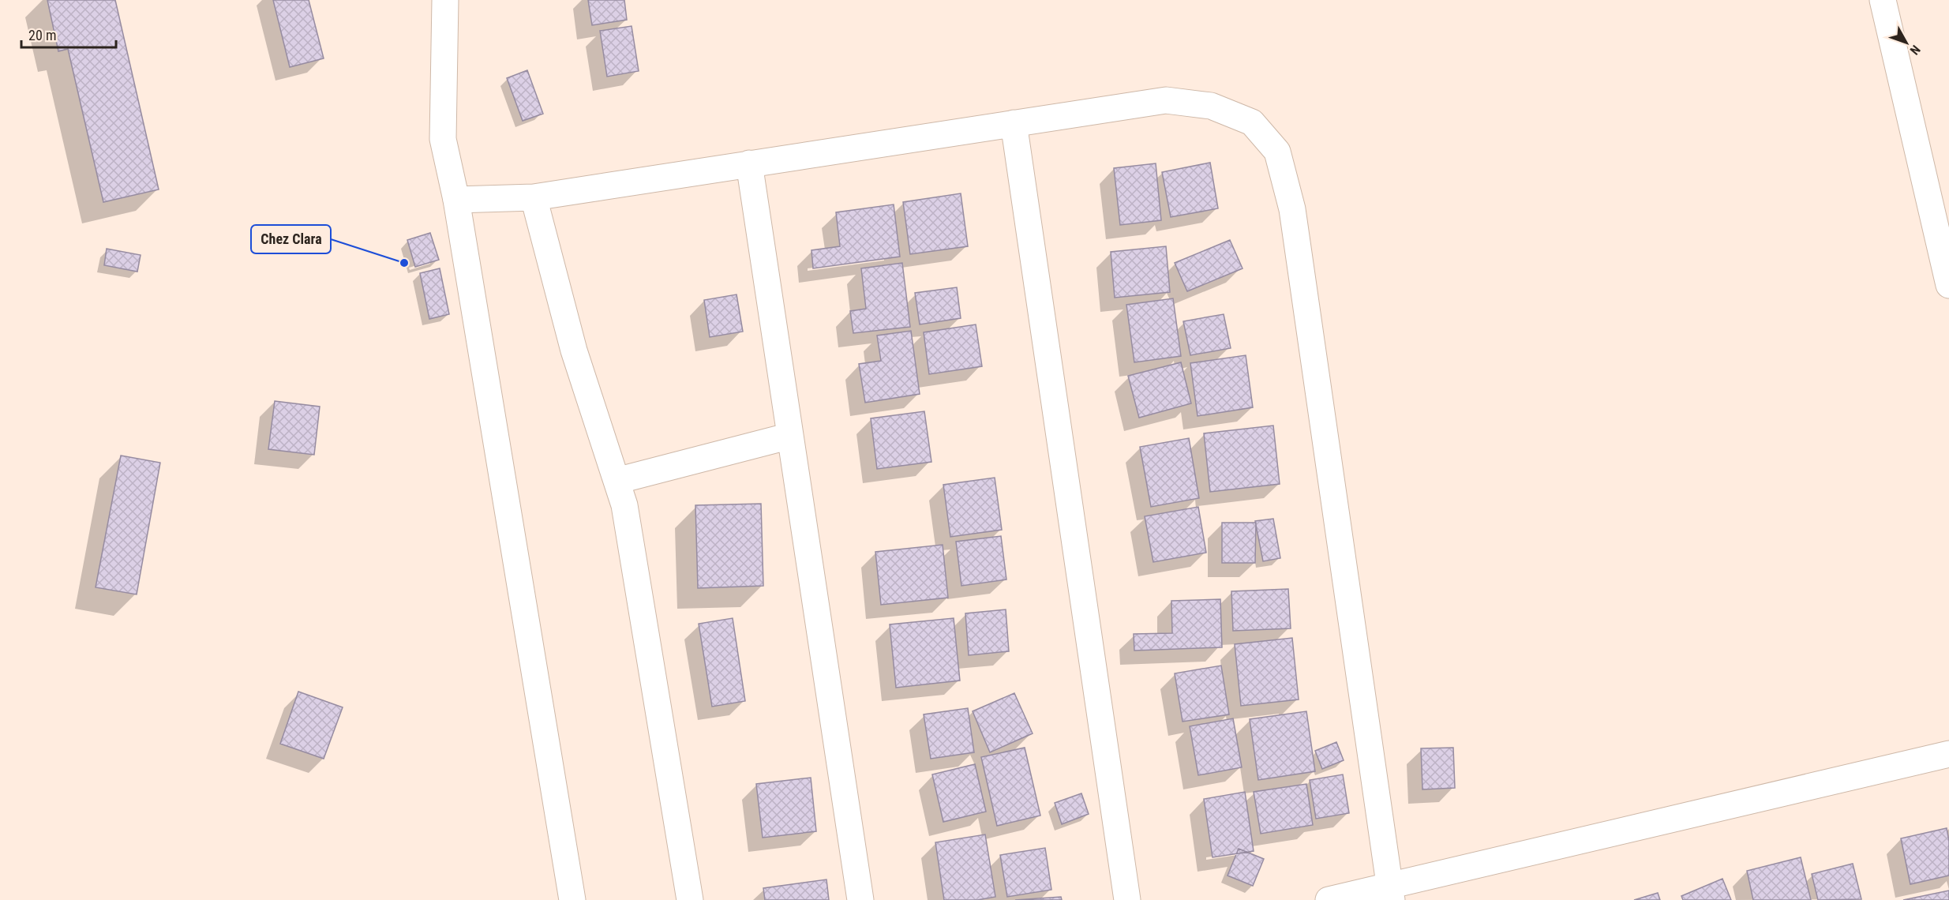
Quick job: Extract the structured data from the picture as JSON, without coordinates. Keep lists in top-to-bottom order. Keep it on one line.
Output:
{"places":["Chez Clara"],"scale_bar":"20 m","north":"bottom right"}
